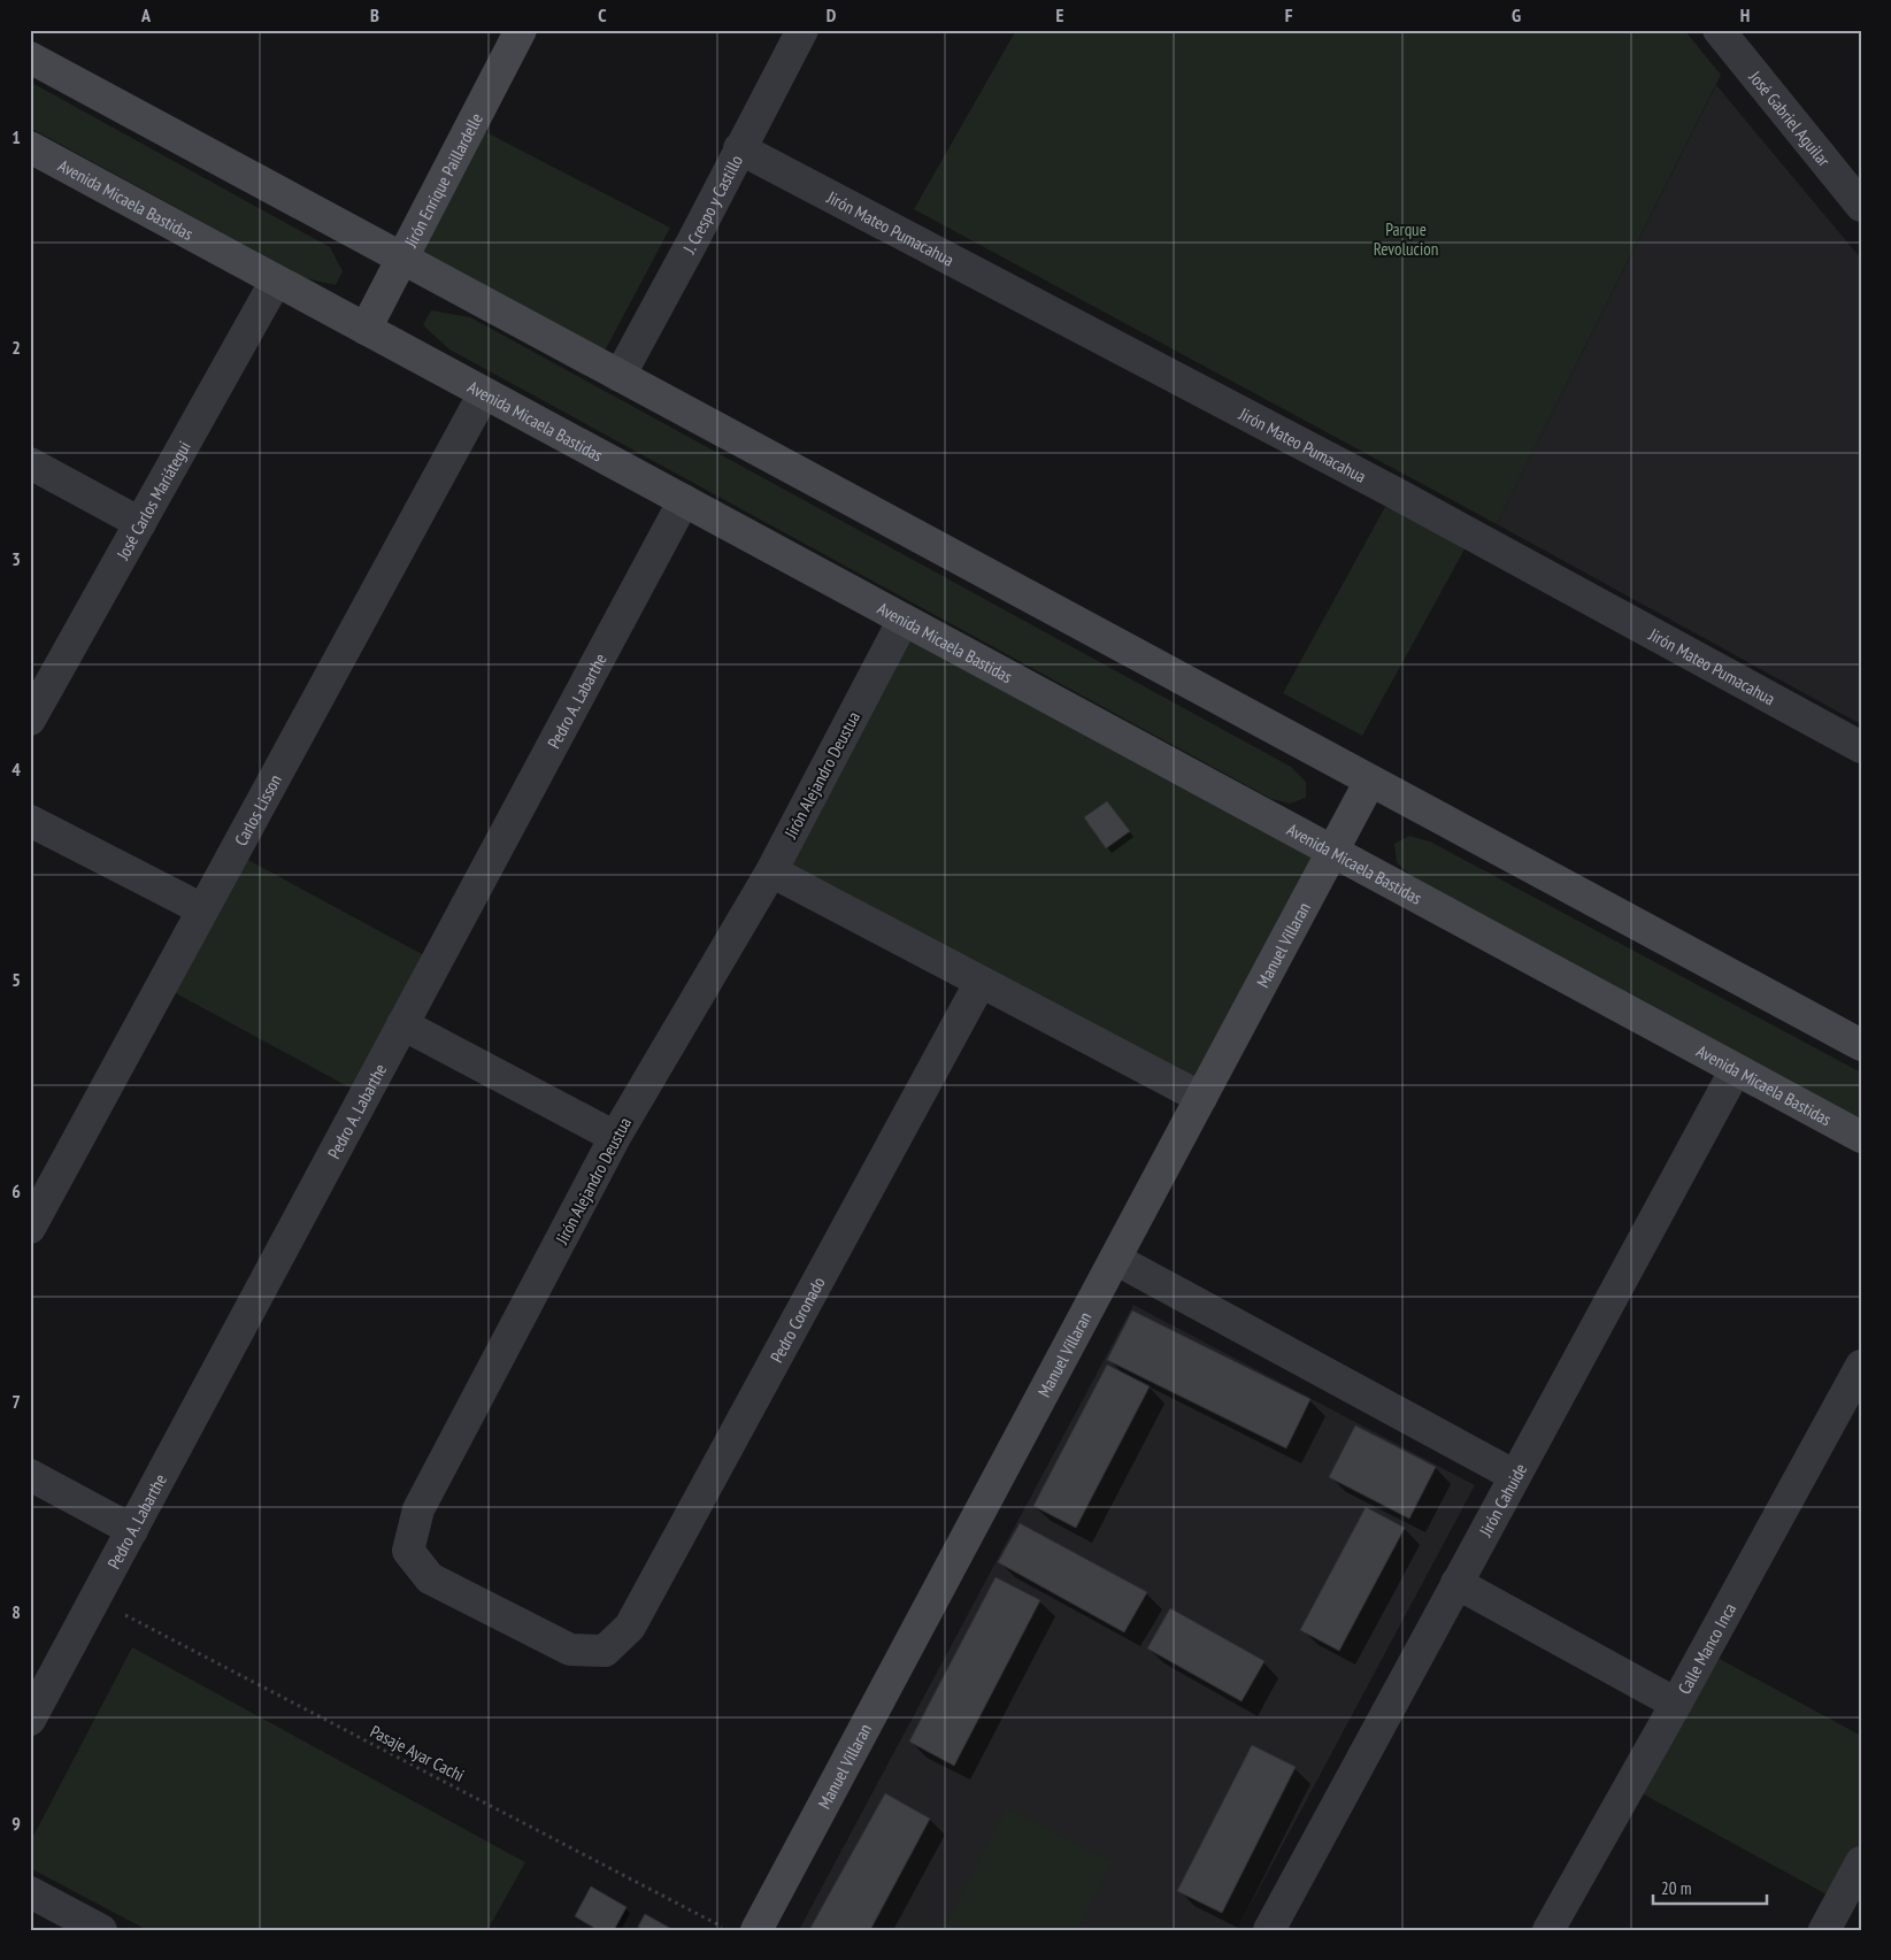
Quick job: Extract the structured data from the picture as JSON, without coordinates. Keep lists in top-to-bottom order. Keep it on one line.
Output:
{"streets":{"main road":["Jirón Enrique Paillardelle","Avenida Micaela Bastidas","Manuel Villaran"],"street":["José Gabriel Aguilar","J. Crespo y Castillo","Jirón Mateo Pumacahua","José Carlos Mariátegui","Pedro A. Labarthe","Jirón Alejandro Deustua","Carlos Lisson","Pedro Coronado","Jirón Cahuide","Calle Manco Inca"],"path":["Pasaje Ayar Cachi"]},"crossings":[["Jirón Enrique Paillardelle","Avenida Micaela Bastidas"],["Avenida Micaela Bastidas","José Carlos Mariátegui"],["Avenida Micaela Bastidas","Pedro A. Labarthe"],["Avenida Micaela Bastidas","Jirón Alejandro Deustua"],["Avenida Micaela Bastidas","Carlos Lisson"],["Avenida Micaela Bastidas","Manuel Villaran"],["Avenida Micaela Bastidas","Jirón Cahuide"],["J. Crespo y Castillo","Jirón Mateo Pumacahua"],["Pedro A. Labarthe","Pasaje Ayar Cachi"],["Jirón Alejandro Deustua","Pedro Coronado"]],"parks":["Parque Revolucion"],"scale_bar":"20 m","grid":{"columns":["A","B","C","D","E","F","G","H"],"rows":["1","2","3","4","5","6","7","8","9"]}}
